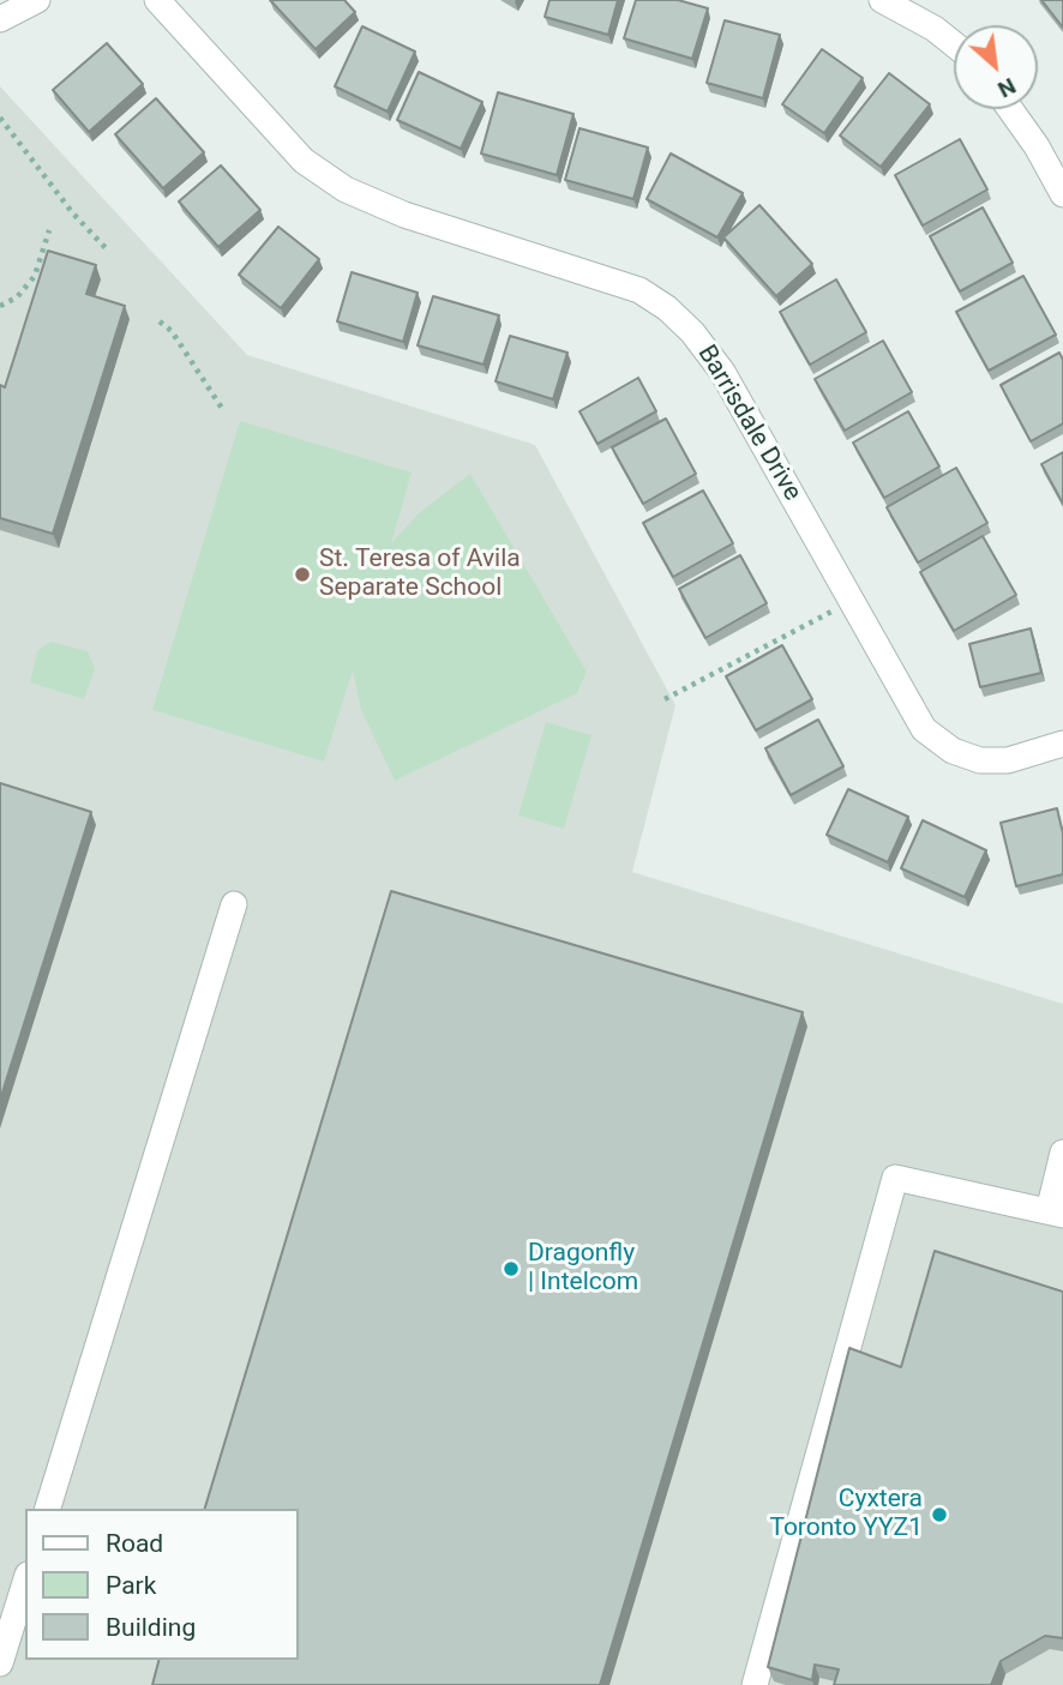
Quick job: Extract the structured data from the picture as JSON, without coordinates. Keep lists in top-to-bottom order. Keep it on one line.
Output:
{"streets":{"street":["Barrisdale Drive"]},"places":["St. Teresa of Avila Separate School","Dragonfly | Intelcom","Cyxtera Toronto YYZ1"],"legend":["Road","Park","Building"],"north":"bottom right"}
